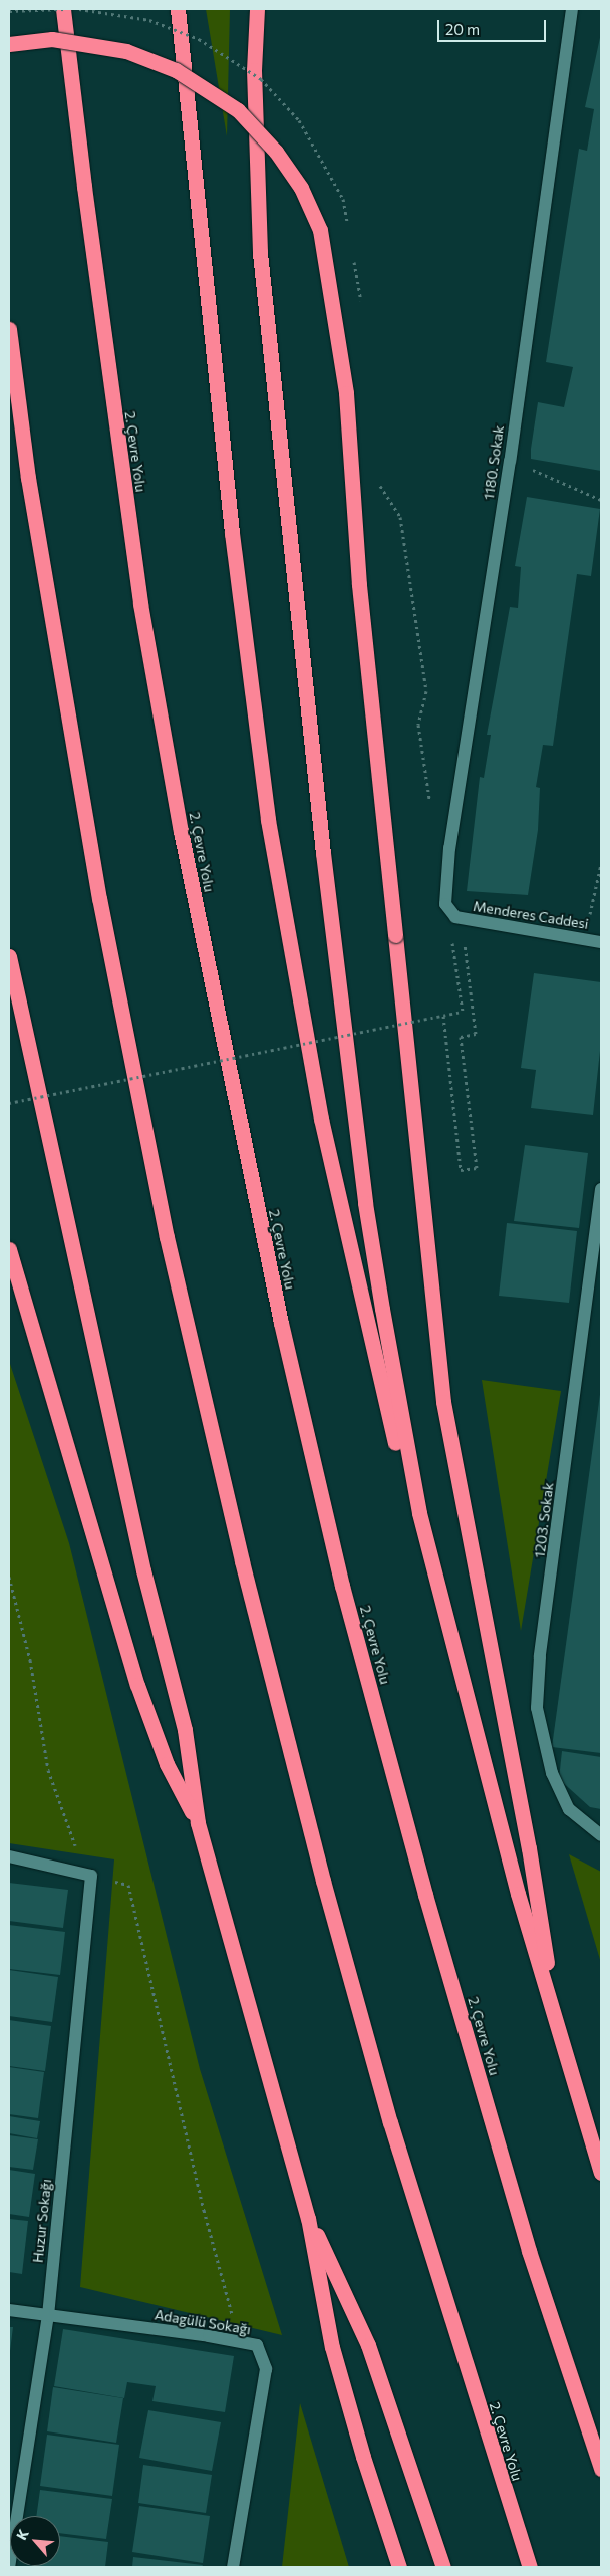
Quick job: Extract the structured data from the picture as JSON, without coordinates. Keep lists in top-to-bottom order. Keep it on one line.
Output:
{"streets":{"highway":["2. Çevre Yolu"],"street":["1180. Sokak","Menderes Caddesi","1203. Sokak","Huzur Sokağı","Adagülü Sokağı"]},"crossings":[["1180. Sokak","Menderes Caddesi"],["Huzur Sokağı","Adagülü Sokağı"]],"scale_bar":"20 m","north":"top left"}
